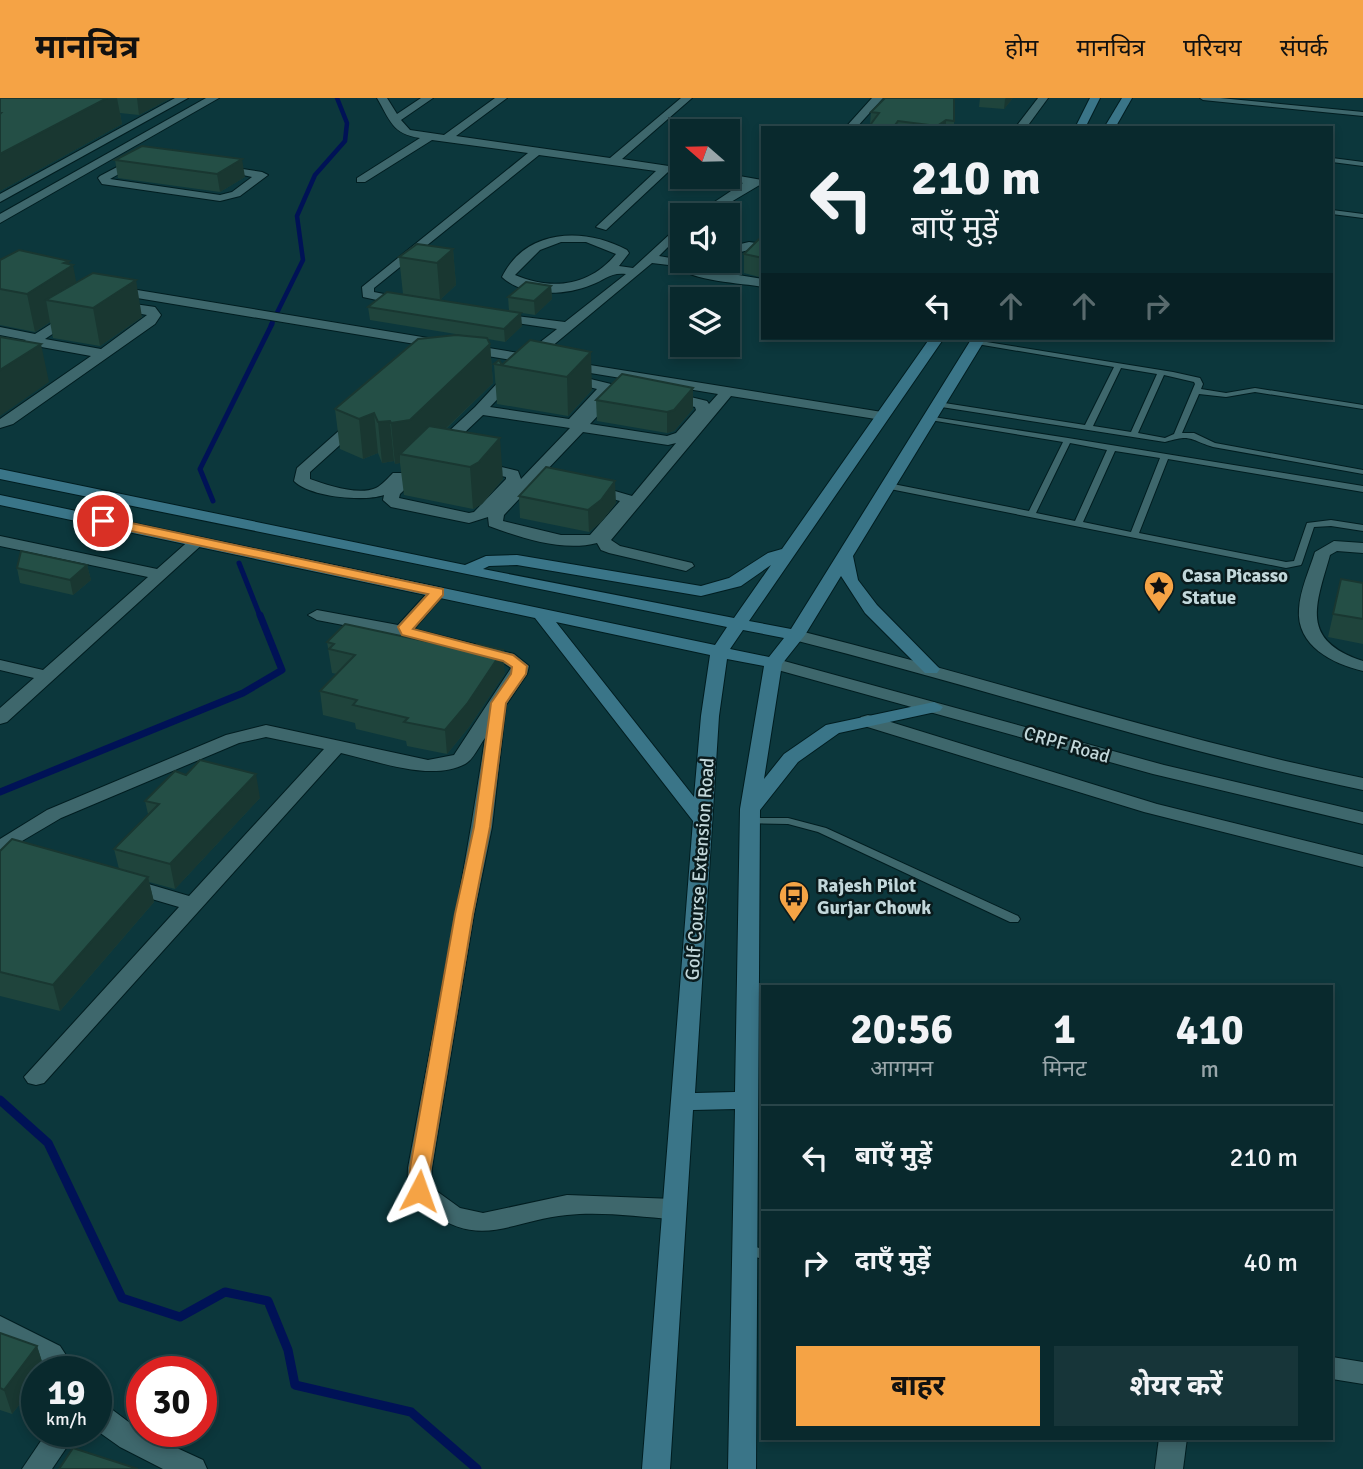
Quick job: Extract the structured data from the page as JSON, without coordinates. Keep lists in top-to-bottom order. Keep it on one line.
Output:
{"streets":{"main road":["Golf Course Extension Road"],"street":["CRPF Road"]},"places":{"place":["Casa Picasso Statue"],"bus stop":["Rajesh Pilot Gurjar Chowk"]},"north":"left","page":{"header":"मानचित्र","nav":["होम","मानचित्र","परिचय","संपर्क"],"turn":["210 m","बाएँ मुड़ें"],"eta":["20:56","आगमन","1","मिनट","410","m"],"list":[{"name":"बाएँ मुड़ें","value":"210 m"},{"name":"दाएँ मुड़ें","value":"40 m"}],"buttons":["बाहर","शेयर करें"],"speed":"19 km/h","limit":"30"}}
